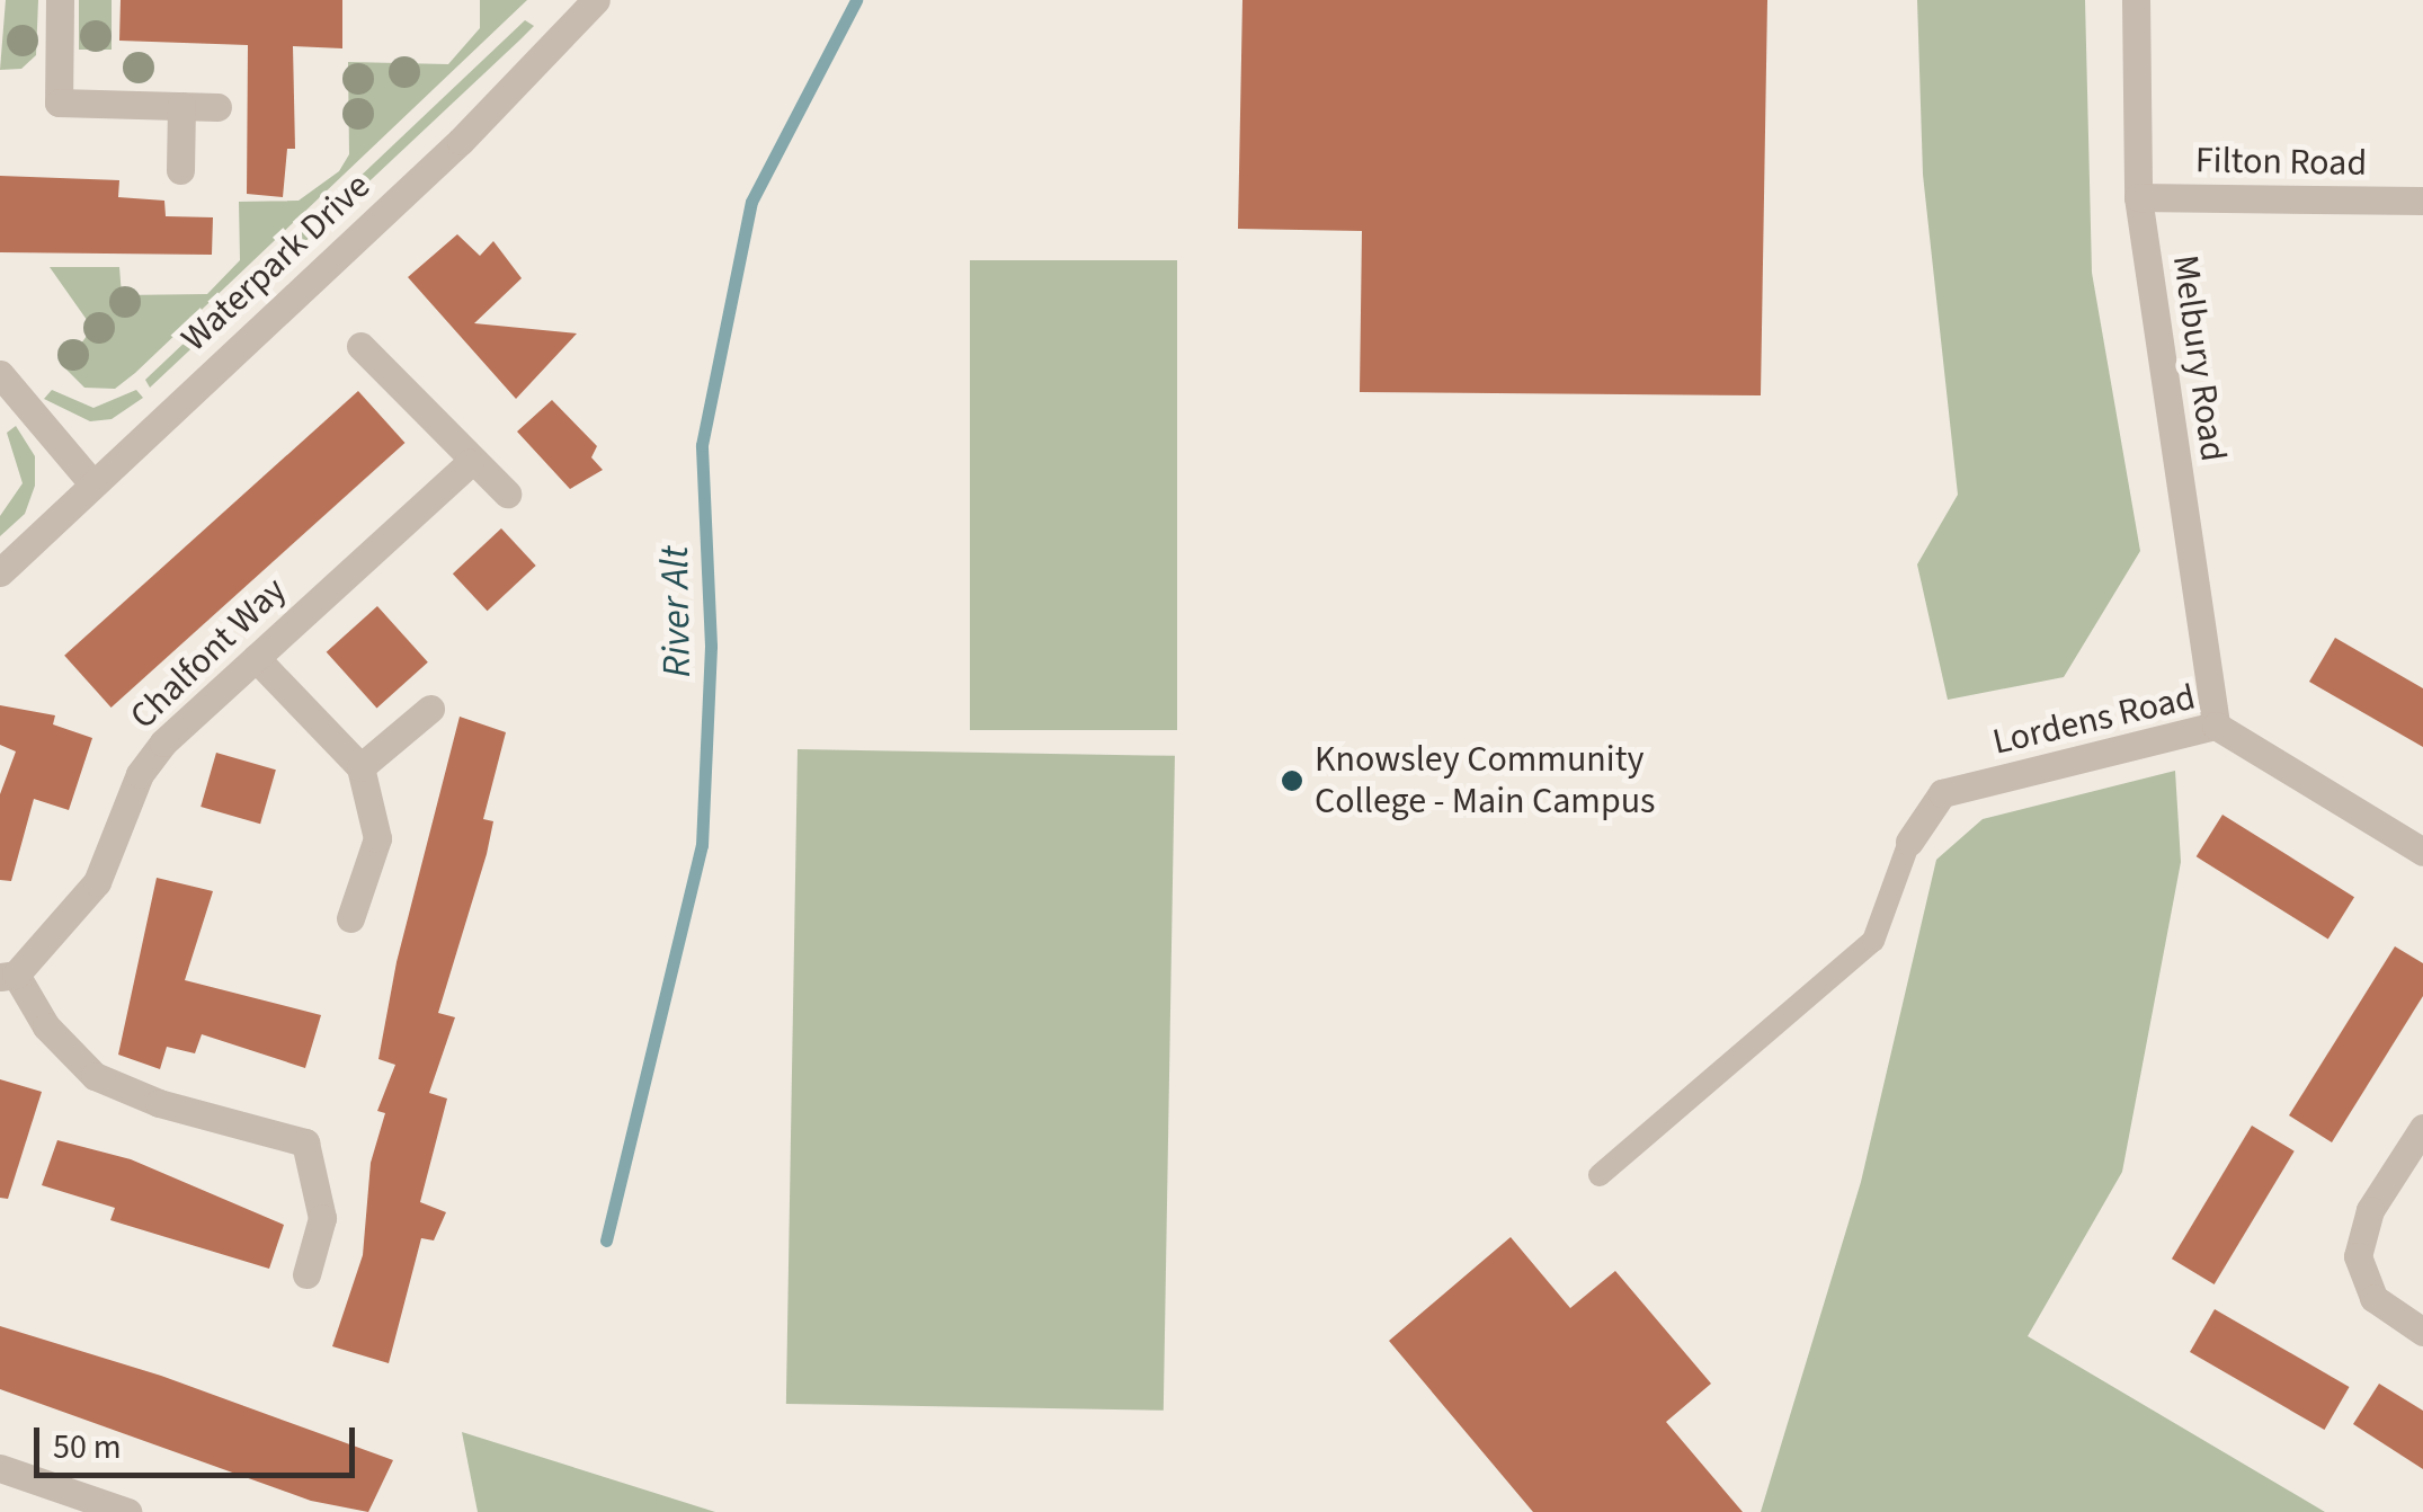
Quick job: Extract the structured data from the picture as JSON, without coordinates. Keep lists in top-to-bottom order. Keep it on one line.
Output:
{"streets":{"street":["Filton Road","Waterpark Drive","Melbury Road","Chalfont Way","Lordens Road"]},"crossings":[["Filton Road","Melbury Road"],["Melbury Road","Lordens Road"]],"water":["River Alt"],"places":["Knowsley Community College - Main Campus"],"scale_bar":"50 m"}
